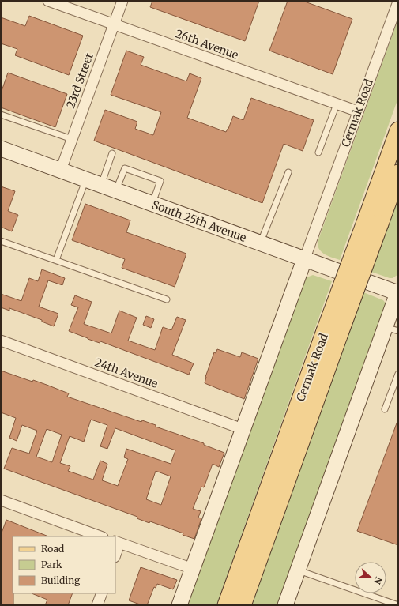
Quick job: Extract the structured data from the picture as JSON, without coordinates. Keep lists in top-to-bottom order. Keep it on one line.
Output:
{"streets":{"main road":["Cermak Road","South 25th Avenue"],"street":["26th Avenue","23rd Street","24th Avenue"]},"crossings":[["26th Avenue","23rd Street"],["26th Avenue","Cermak Road"],["23rd Street","South 25th Avenue"],["Cermak Road","South 25th Avenue"]],"legend":["Road","Park","Building"],"north":"right"}
